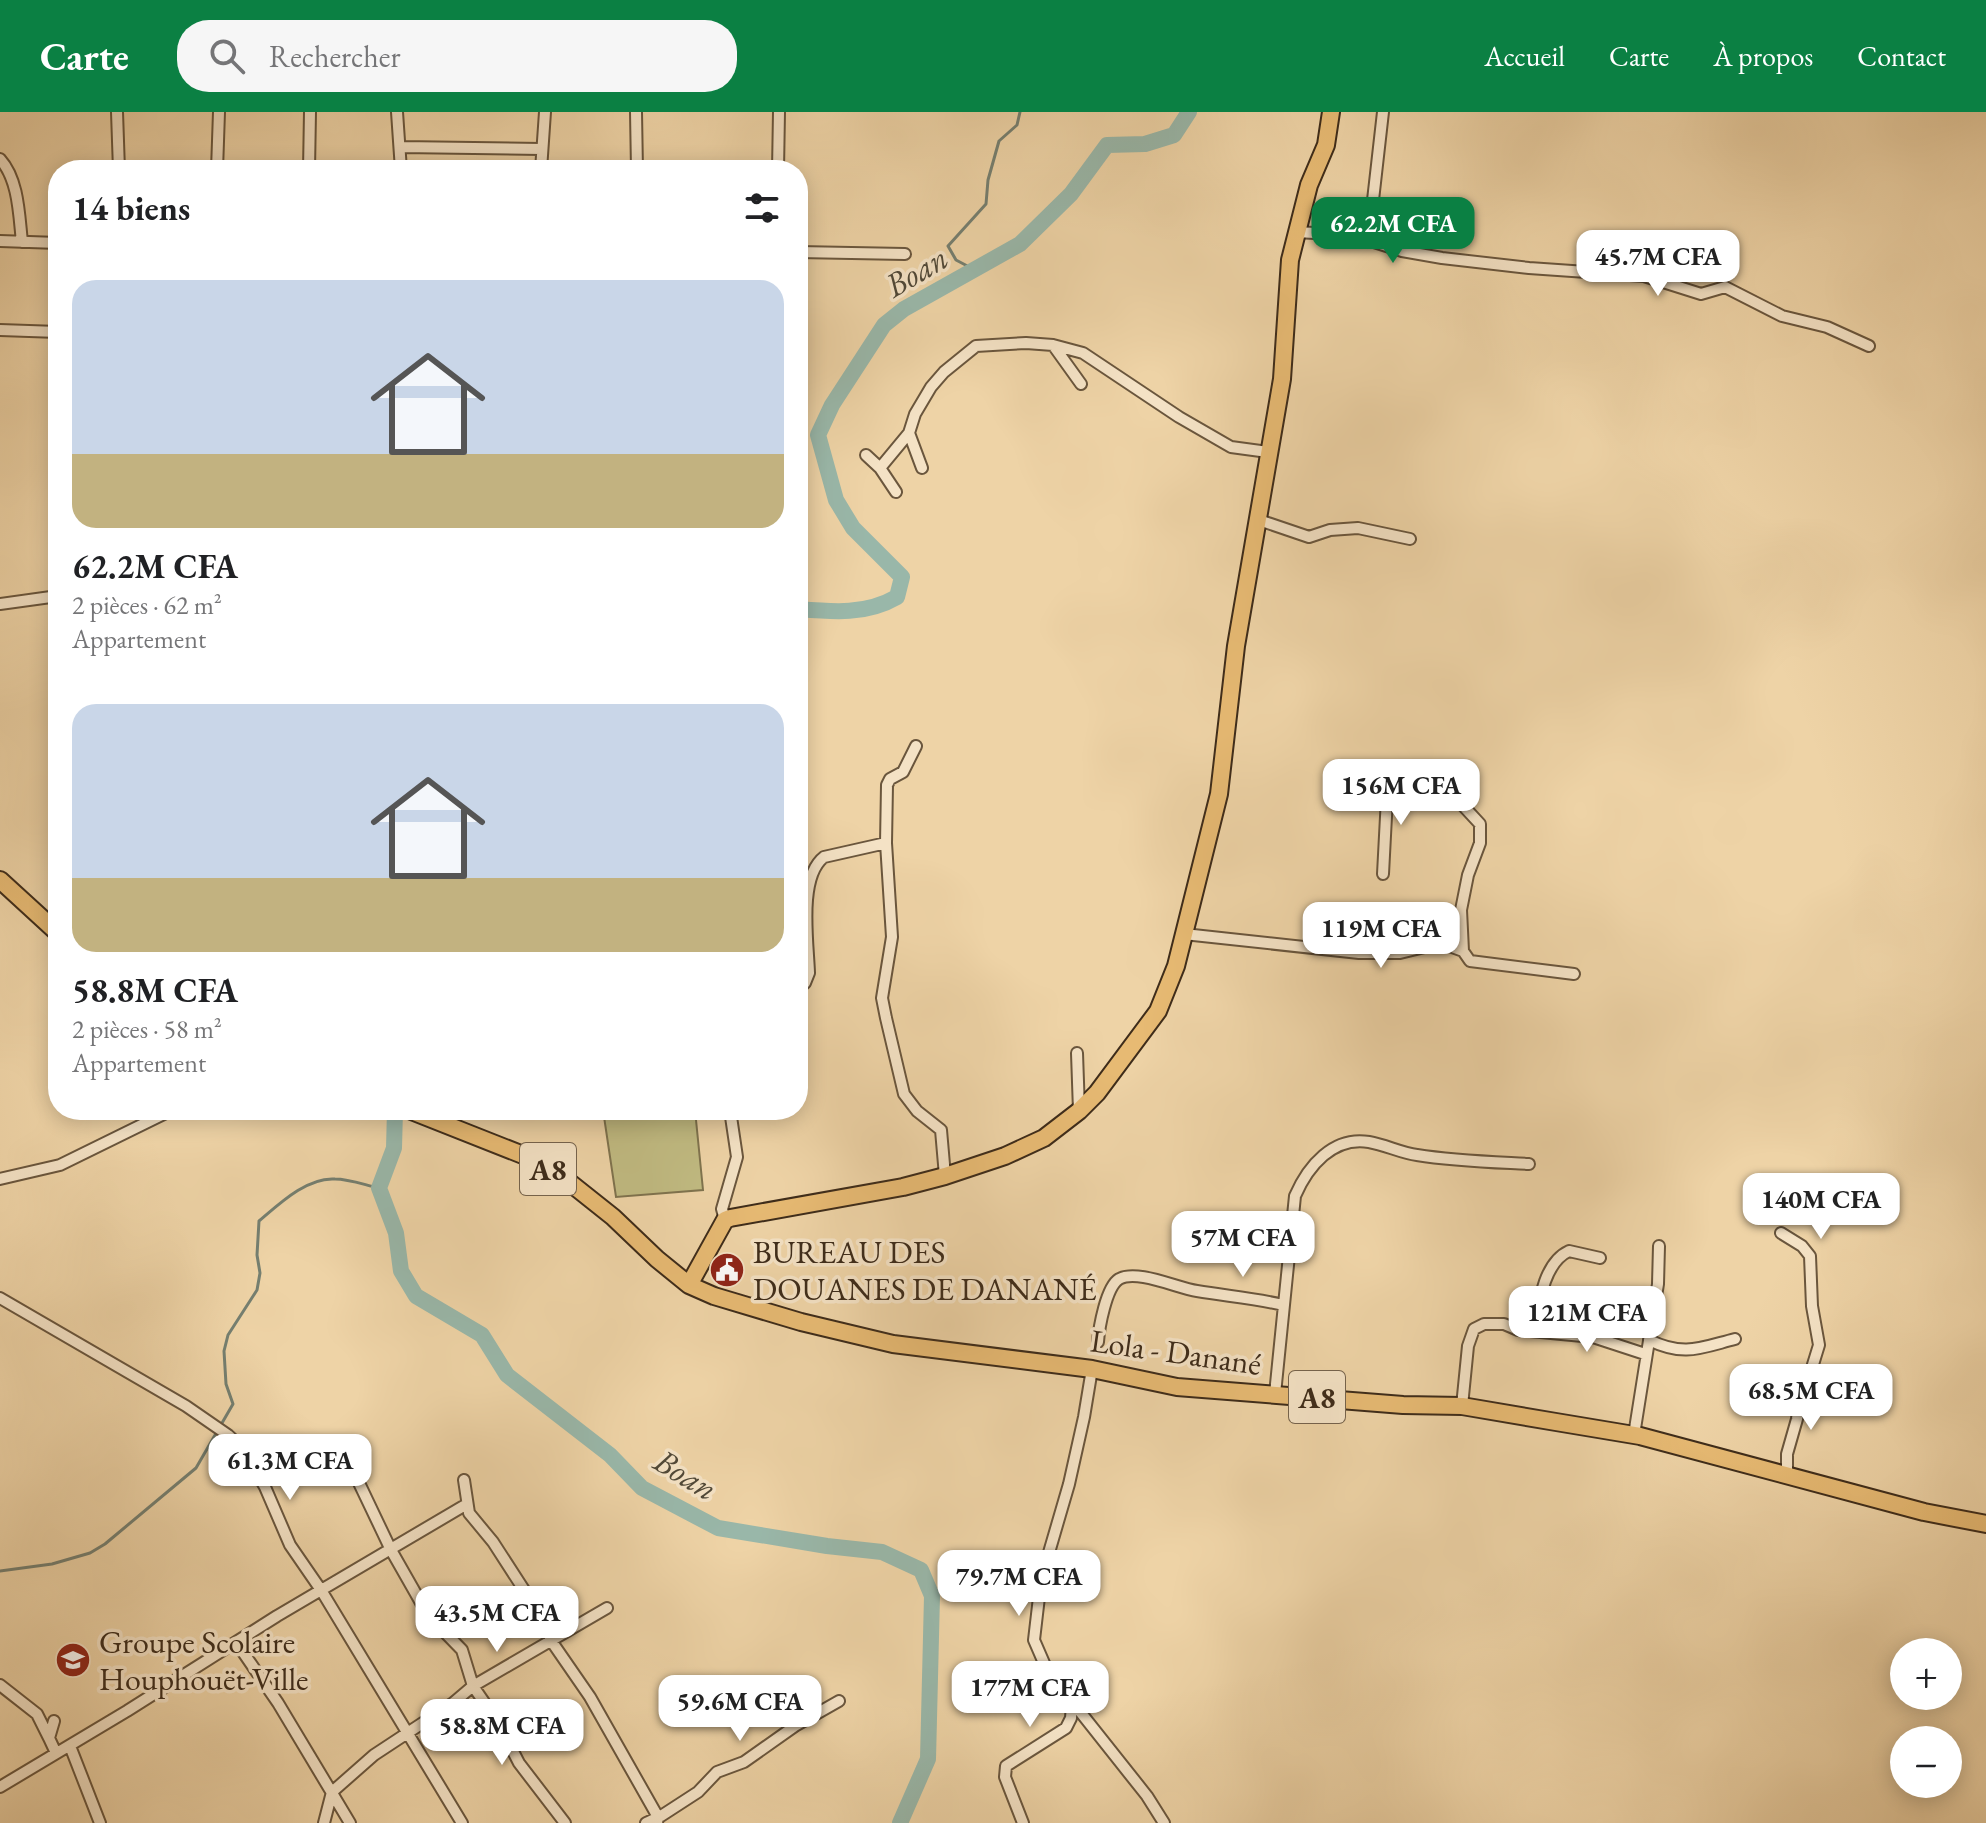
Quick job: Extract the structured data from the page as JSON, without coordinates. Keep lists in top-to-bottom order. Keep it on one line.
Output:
{"streets":{"main road":["A8","Lola - Danané"]},"water":["Boan"],"places":{"public building":["BUREAU DES DOUANES DE DANANÉ"],"school or university":["Groupe Scolaire Houphouët-Ville"]},"page":{"header":"Carte","search":"Rechercher","nav":["Accueil","Carte","À propos","Contact"],"heading":"14 biens","price":["62.2M CFA","45.7M CFA","156M CFA","119M CFA","140M CFA","57M CFA","121M CFA","68.5M CFA","61.3M CFA","79.7M CFA","43.5M CFA","177M CFA","59.6M CFA","58.8M CFA"],"list":[{"name":"62.2M CFA","note":"2 pièces · 62 m² · Appartement"},{"name":"58.8M CFA","note":"2 pièces · 58 m² · Appartement"}],"map_buttons":["+","−"]}}
